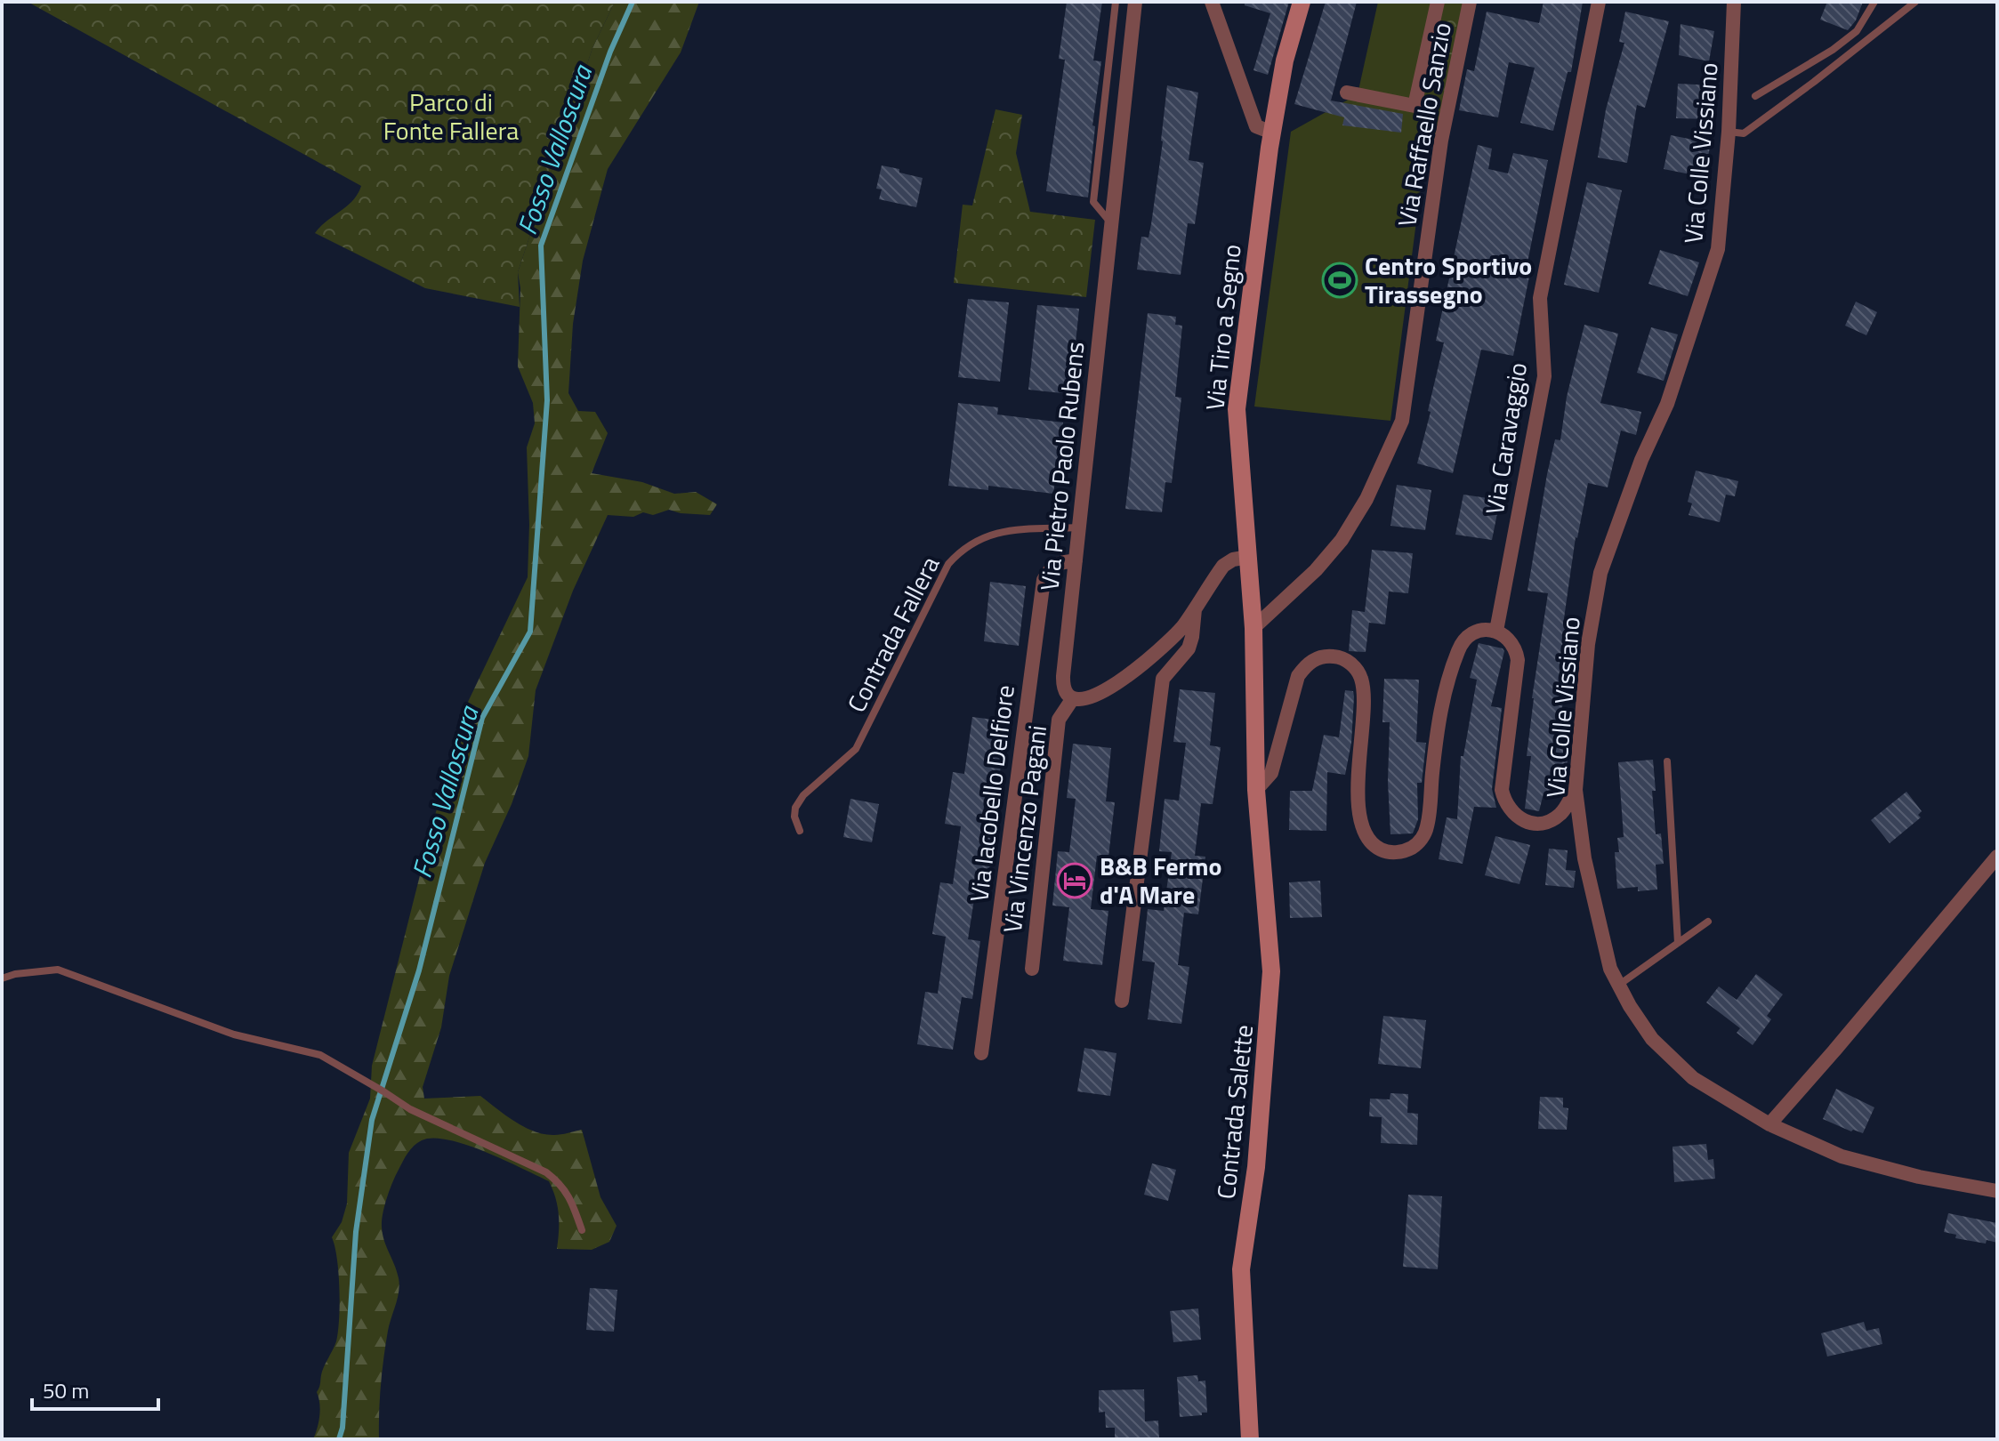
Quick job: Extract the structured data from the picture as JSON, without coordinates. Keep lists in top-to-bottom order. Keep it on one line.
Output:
{"streets":{"main road":["Via Tiro a Segno","Contrada Salette"],"street":["Via Raffaello Sanzio","Via Colle Vissiano","Via Caravaggio","Via Pietro Paolo Rubens","Via Iacobello Delfiore","Via Vincenzo Pagani"],"lane":["Contrada Fallera"]},"crossings":[["Via Raffaello Sanzio","Via Tiro a Segno"],["Via Tiro a Segno","Contrada Salette"],["Via Pietro Paolo Rubens","Contrada Fallera"],["Via Pietro Paolo Rubens","Via Iacobello Delfiore"],["Via Pietro Paolo Rubens","Via Vincenzo Pagani"]],"water":["Fosso Valloscura"],"parks":["Parco di Fonte Fallera"],"places":{"sports":["Centro Sportivo Tirassegno"],"hotel":["B&B Fermo d'A Mare"]},"scale_bar":"50 m"}
